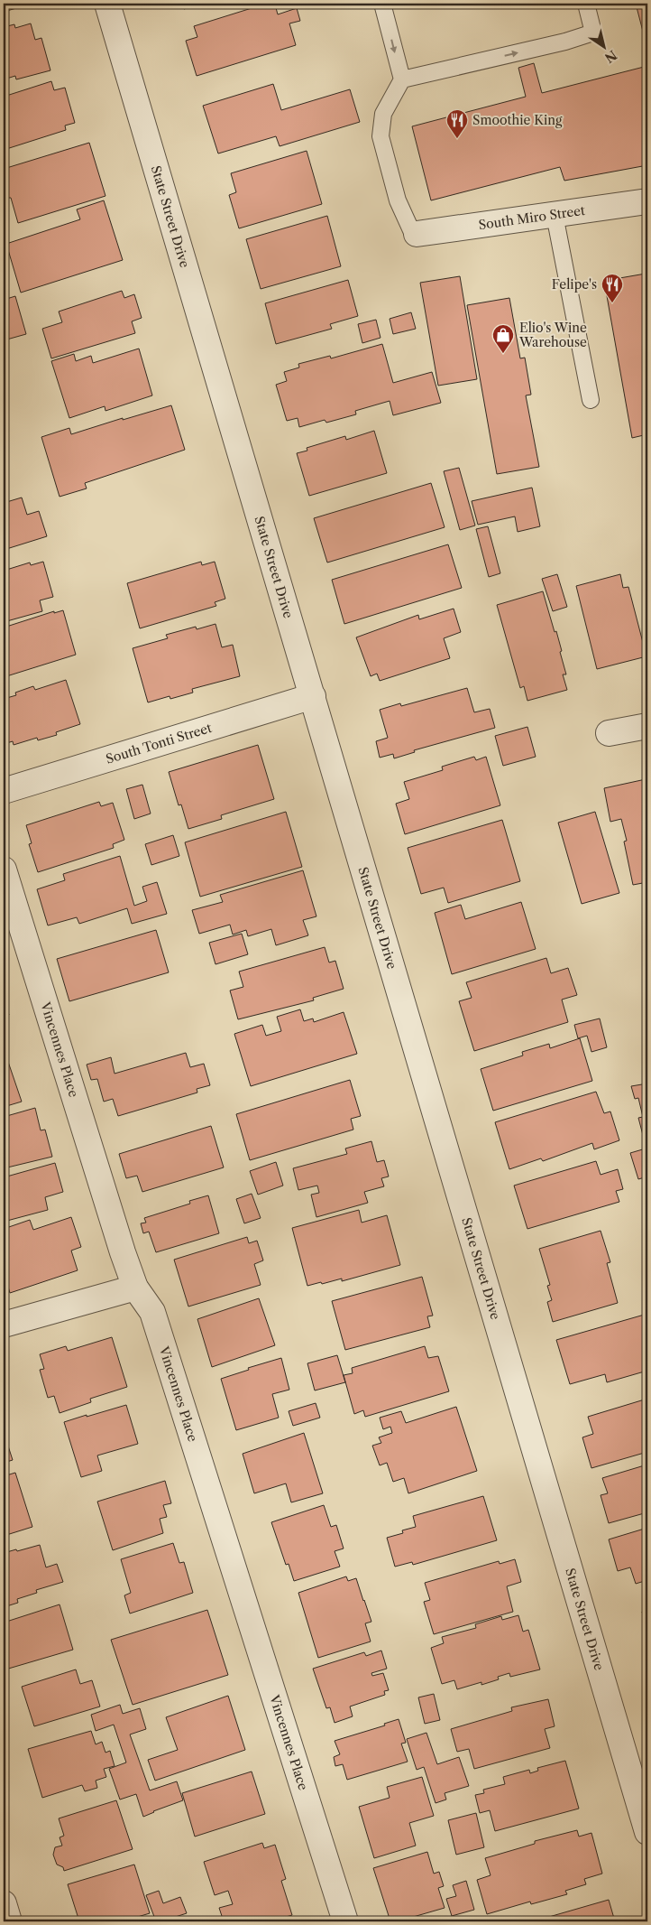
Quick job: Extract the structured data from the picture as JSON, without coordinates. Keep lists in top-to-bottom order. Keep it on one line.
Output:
{"streets":{"street":["State Street Drive","South Miro Street","South Tonti Street","Vincennes Place"]},"crossings":[["State Street Drive","South Tonti Street"]],"places":{"restaurant":["Smoothie King","Felipe's"],"shop":["Elio's Wine Warehouse"]},"north":"bottom right"}
